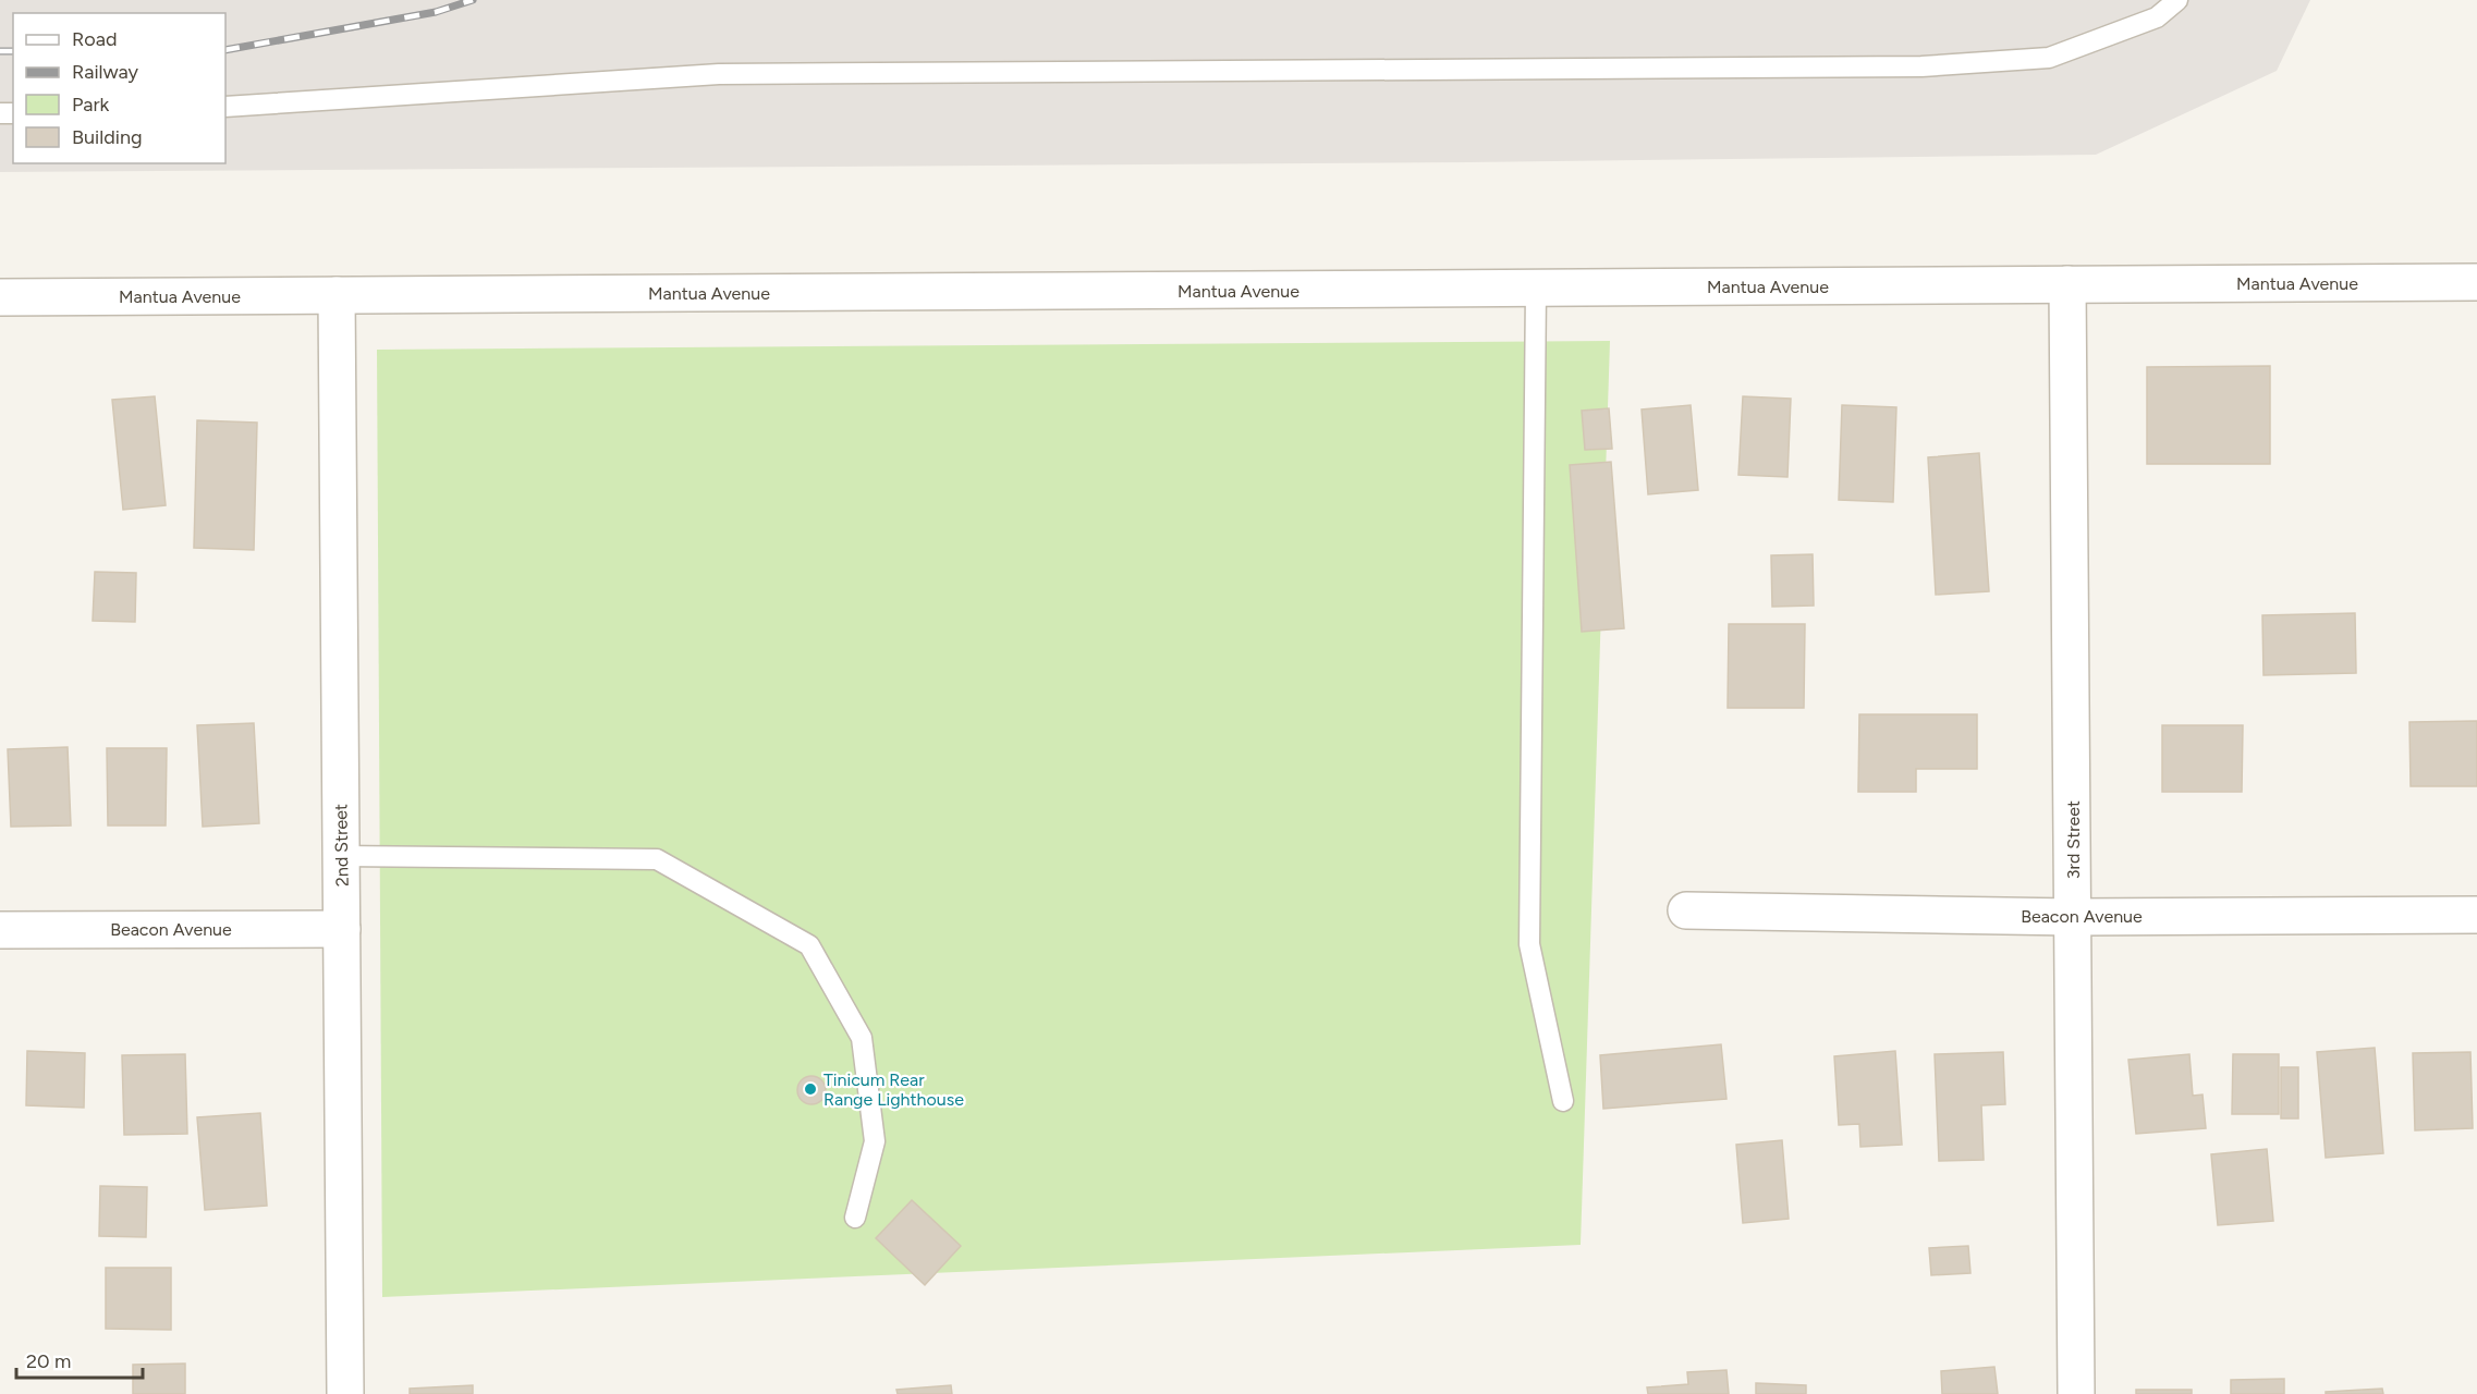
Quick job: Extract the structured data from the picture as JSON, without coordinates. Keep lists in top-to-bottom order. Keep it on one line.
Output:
{"streets":{"street":["Mantua Avenue","3rd Street","2nd Street","Beacon Avenue"]},"crossings":[["Mantua Avenue","3rd Street"],["Mantua Avenue","2nd Street"],["3rd Street","Beacon Avenue"],["2nd Street","Beacon Avenue"]],"places":["Tinicum Rear Range Lighthouse"],"legend":["Road","Railway","Park","Building"],"scale_bar":"20 m"}
